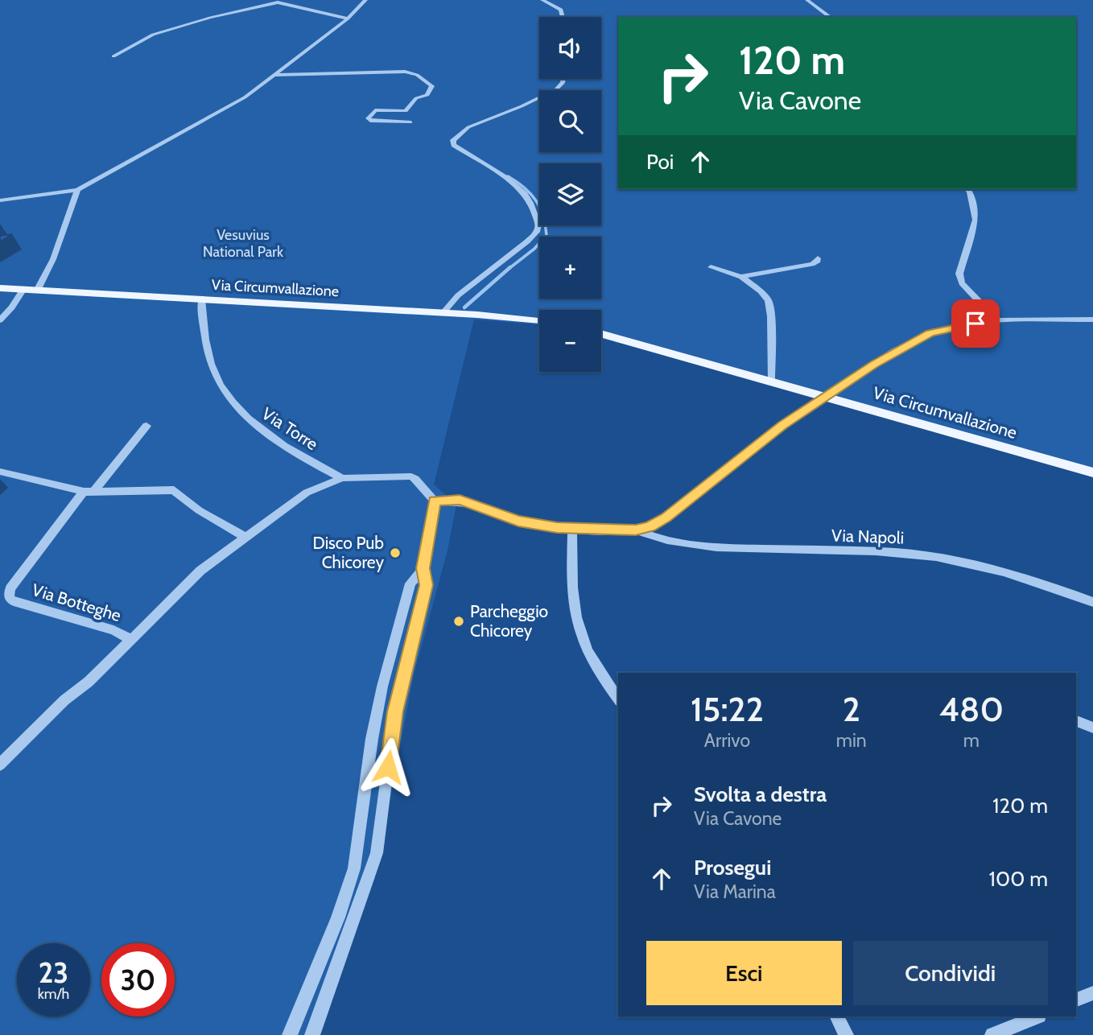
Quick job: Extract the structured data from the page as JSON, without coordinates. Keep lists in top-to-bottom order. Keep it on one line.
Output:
{"streets":{"main road":["Via Circumvallazione"],"street":["Via Torre","Via Napoli","Via Botteghe"]},"crossings":[["Via Circumvallazione","Via Torre"]],"parks":["Vesuvius National Park"],"places":["Disco Pub Chicorey","Parcheggio Chicorey"],"page":{"map_buttons":["+","−"],"turn":["120 m","Via Cavone"],"then":"Poi","eta":["15:22","Arrivo","2","min","480","m"],"list":[{"name":"Svolta a destra","note":"Via Cavone","value":"120 m"},{"name":"Prosegui","note":"Via Marina","value":"100 m"}],"buttons":["Esci","Condividi"],"speed":"23 km/h","limit":"30"}}
